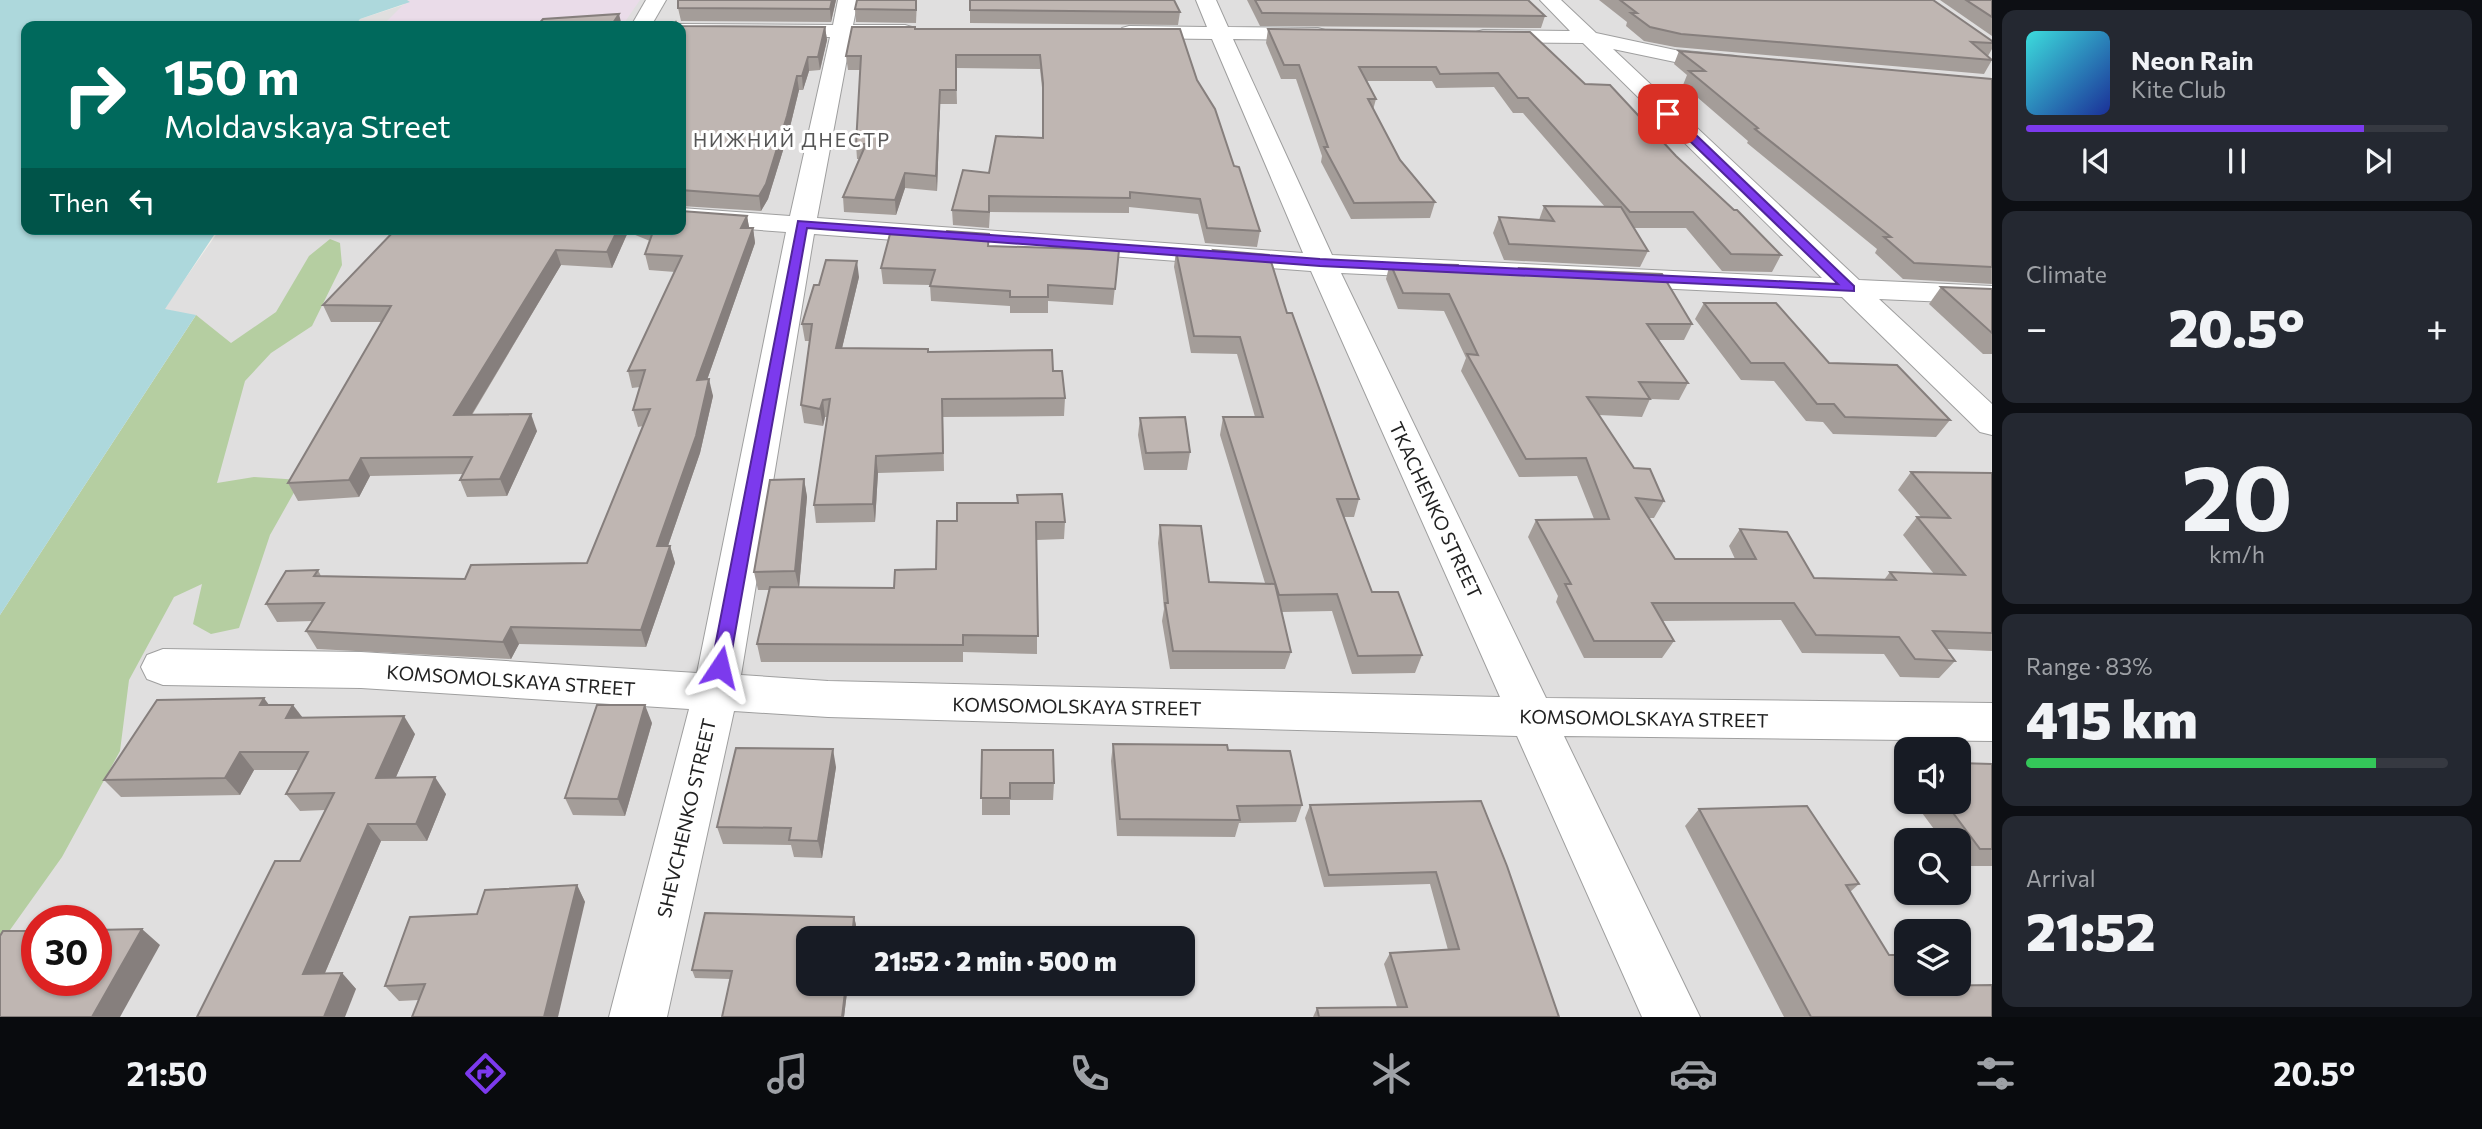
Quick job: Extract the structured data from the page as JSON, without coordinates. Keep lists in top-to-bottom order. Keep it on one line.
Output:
{"streets":{"street":["TKACHENKO STREET","KOMSOMOLSKAYA STREET","SHEVCHENKO STREET"]},"crossings":[["TKACHENKO STREET","KOMSOMOLSKAYA STREET"],["KOMSOMOLSKAYA STREET","SHEVCHENKO STREET"]],"districts":["НИЖНИЙ ДНЕСТР"],"page":{"turn":["150 m","Moldavskaya Street"],"song":["Neon Rain","Kite Club"],"then":"Then","tile":["Climate",["20","km/h"],["Range · 83%","415 km"],["Arrival","21:52"]],"heat":["−","20.5°","+"],"limit":"30","trip":"21:52 · 2 min · 500 m","tabs":["21:50","20.5°"]}}
